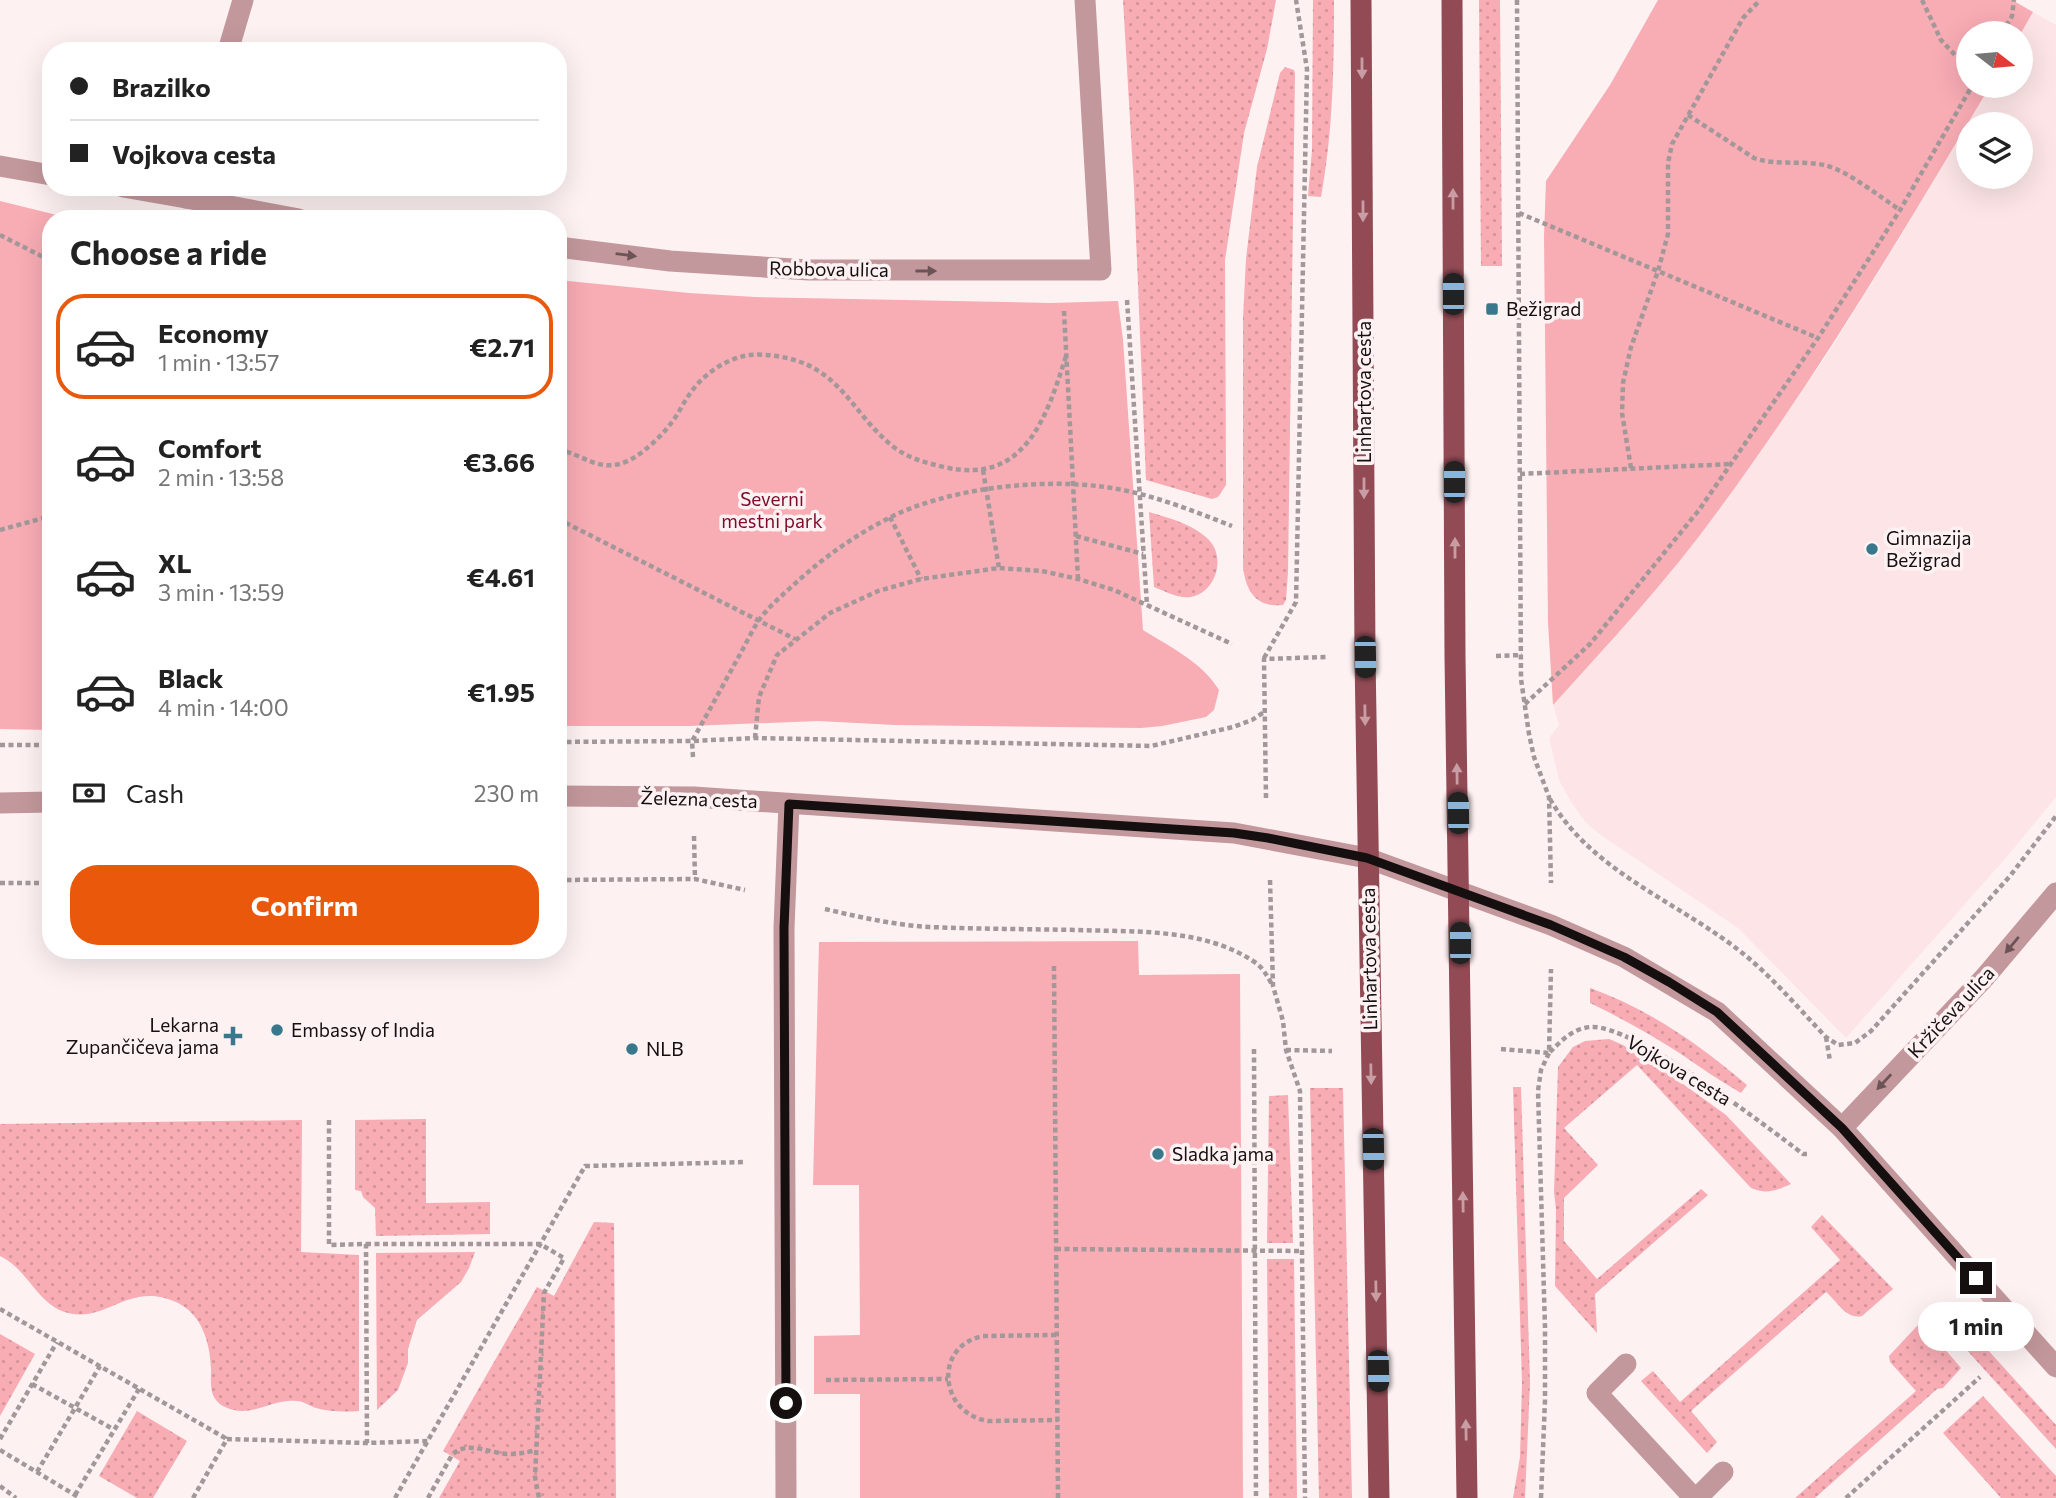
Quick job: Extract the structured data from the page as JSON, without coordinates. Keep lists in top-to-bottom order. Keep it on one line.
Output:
{"streets":{"main road":["Linhartova cesta"],"street":["Robbova ulica","Železna cesta","Kržičeva ulica"],"path":["Vojkova cesta"]},"crossings":[["Linhartova cesta","Železna cesta"]],"one_way":["Robbova ulica","Kržičeva ulica"],"parks":["Severni mestni park"],"places":{"transit":["Bežigrad"],"other":["Gimnazija Bežigrad","Embassy of India","NLB","Sladka jama"],"health":["Lekarna Zupančičeva jama"]},"north":"right","page":{"banner":["Brazilko","Vojkova cesta"],"heading":"Choose a ride","list":[{"name":"Economy","note":"1 min · 13:57","value":"€2.71"},{"name":"Comfort","note":"2 min · 13:58","value":"€3.66"},{"name":"XL","note":"3 min · 13:59","value":"€4.61"},{"name":"Black","note":"4 min · 14:00","value":"€1.95"}],"pay":["Cash","230 m"],"buttons":"Confirm","bubble":"1 min"}}
